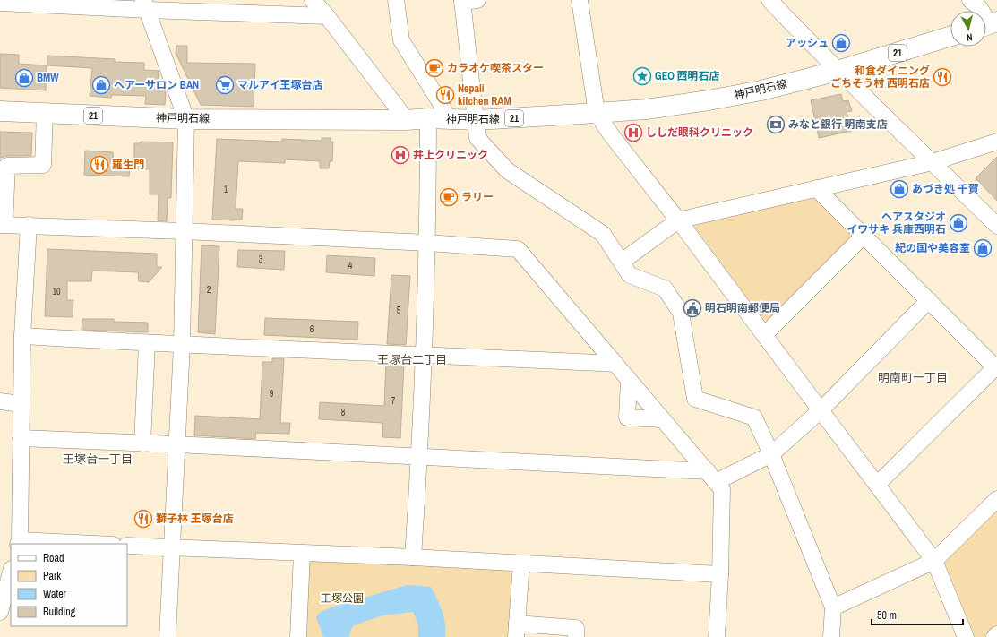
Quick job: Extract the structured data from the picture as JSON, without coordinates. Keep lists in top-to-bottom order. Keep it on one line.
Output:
{"streets":{"main road":["21","神戸明石線"]},"districts":["王塚台二丁目","明南町一丁目","王塚台一丁目"],"parks":["王塚公園"],"places":{"shop":["アッシュ","BMW","ヘアーサロン BAN","あづき処 千賀","ヘアスタジオ イワサキ 兵庫西明石","紀の国や美容室"],"cafe":["カラオケ喫茶スター","ラリー"],"place":["GEO 西明石店"],"restaurant":["和食ダイニング ごちそう村 西明石店","Nepali kitchen RAM","羅生門","獅子林 王塚台店"],"supermarket":["マルアイ王塚台店"],"bank":["みなと銀行 明南支店"],"hospital":["ししだ眼科クリニック","井上クリニック"],"public building":["明石明南郵便局"]},"house_numbers":["1","3","4","2","10","5","6","9","7","8"],"legend":["Road","Park","Water","Building"],"scale_bar":"50 m","north":"bottom"}
